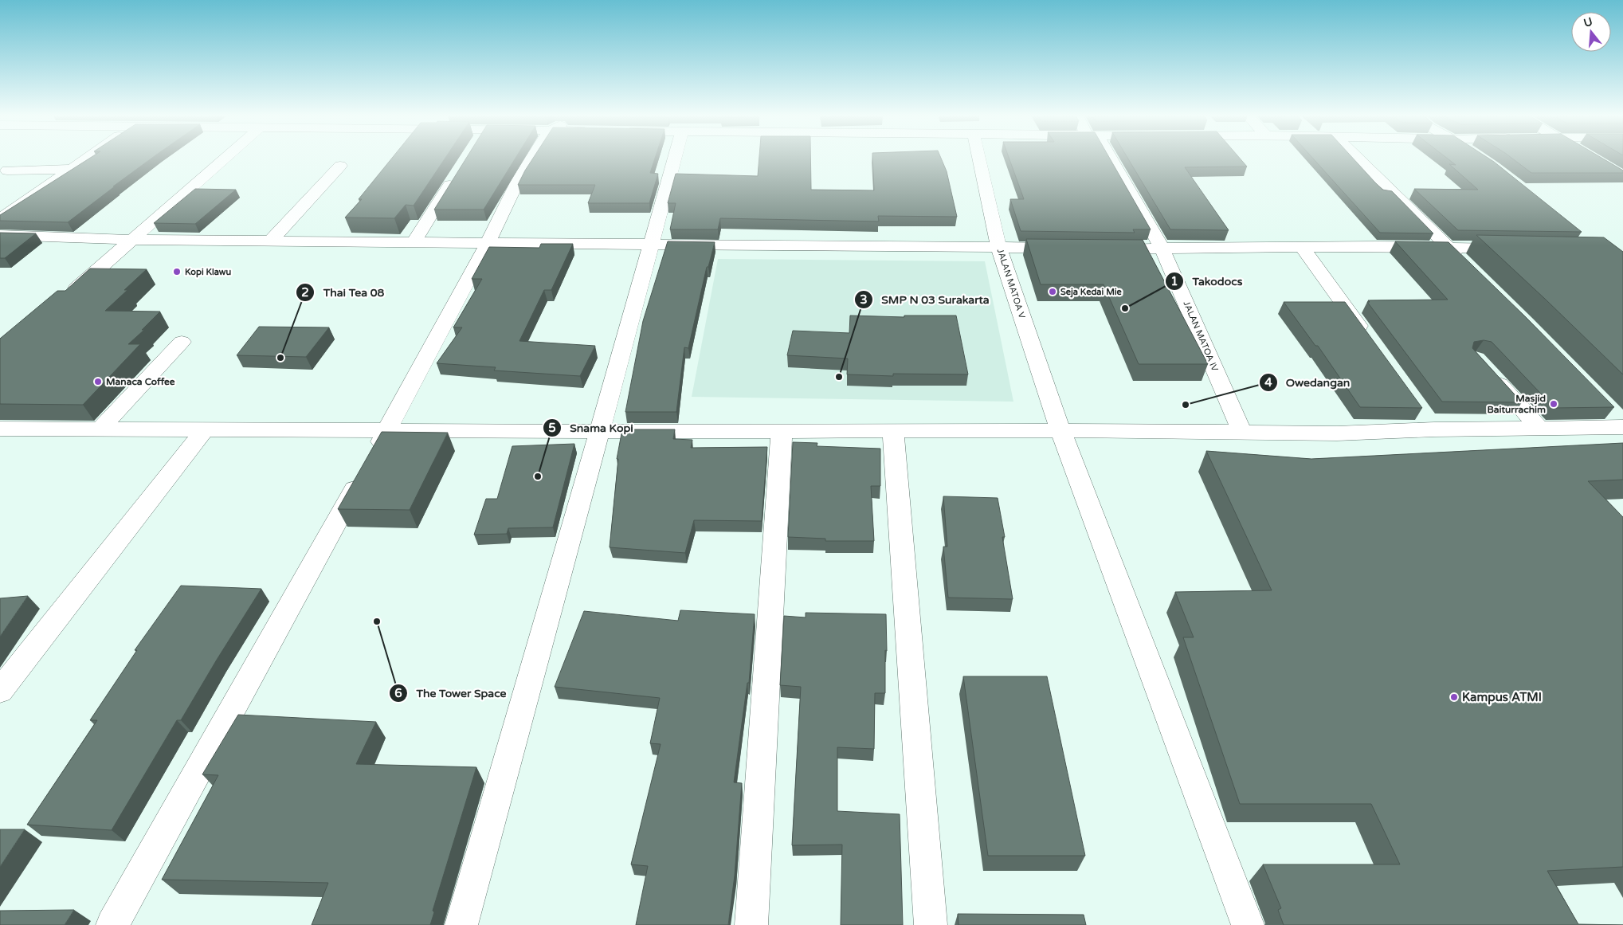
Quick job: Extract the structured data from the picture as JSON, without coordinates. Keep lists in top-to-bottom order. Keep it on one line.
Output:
{"streets":{"street":["JALAN MATOA V","JALAN MATOA IV"]},"places":["Kopi Klawu","Seja Kedai Mie","Takodocs","Thai Tea 08","SMP N 03 Surakarta","Manaca Coffee","Masjid Baiturrachim","Owedangan","Snama Kopi","The Tower Space","Kampus ATMI"],"north":"top"}
